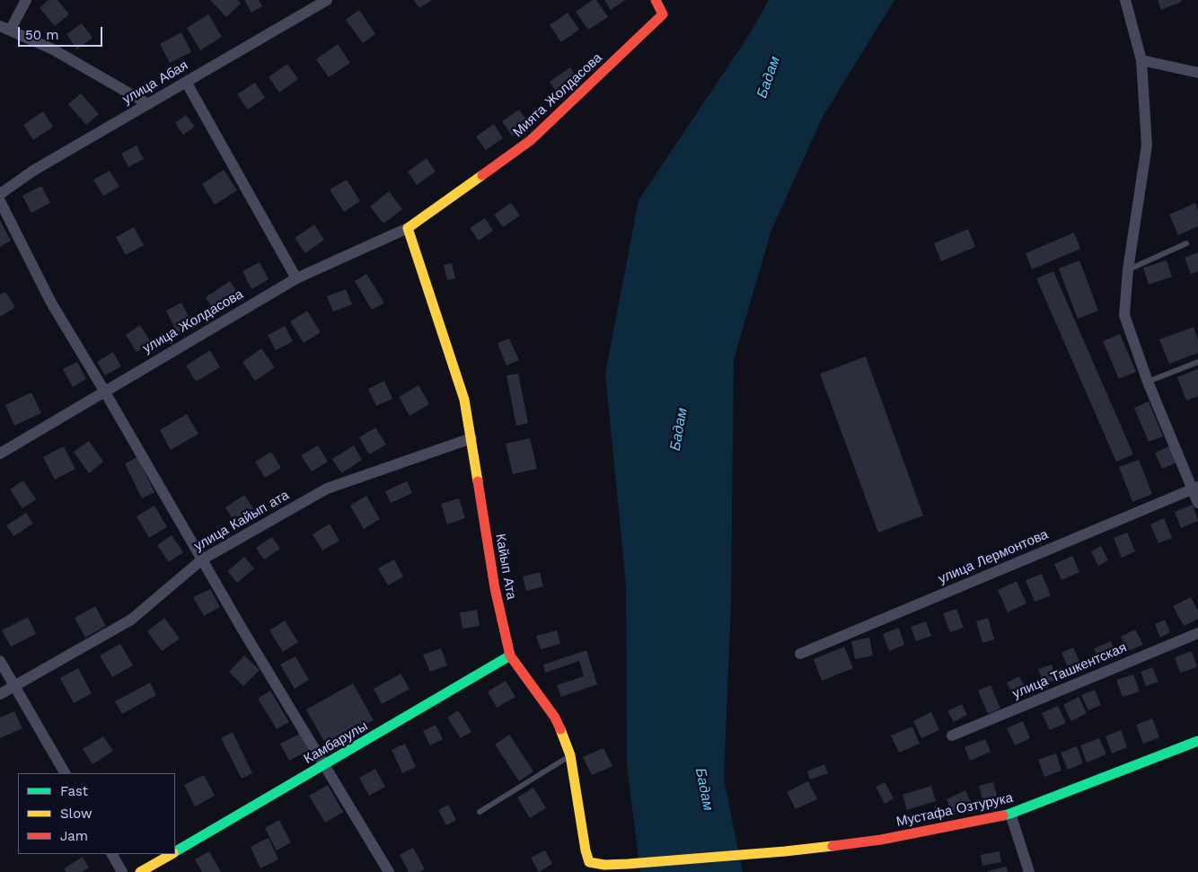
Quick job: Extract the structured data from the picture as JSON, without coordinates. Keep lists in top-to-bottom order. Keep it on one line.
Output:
{"streets":{"street":["улица Абая","Мията Жолдасова","улица Жолдасова","улица Кайып ата","улица Лермонтова","Кайып Ата","улица Ташкентская","Камбарулы","Мустафа Озтурука"]},"crossings":[["Мията Жолдасова","улица Жолдасова"],["Мията Жолдасова","Кайып Ата"],["улица Жолдасова","Кайып Ата"],["улица Кайып ата","Кайып Ата"],["Кайып Ата","Камбарулы"],["Кайып Ата","Мустафа Озтурука"]],"water":["Бадам"],"legend":["Fast","Slow","Jam"],"scale_bar":"50 m"}
